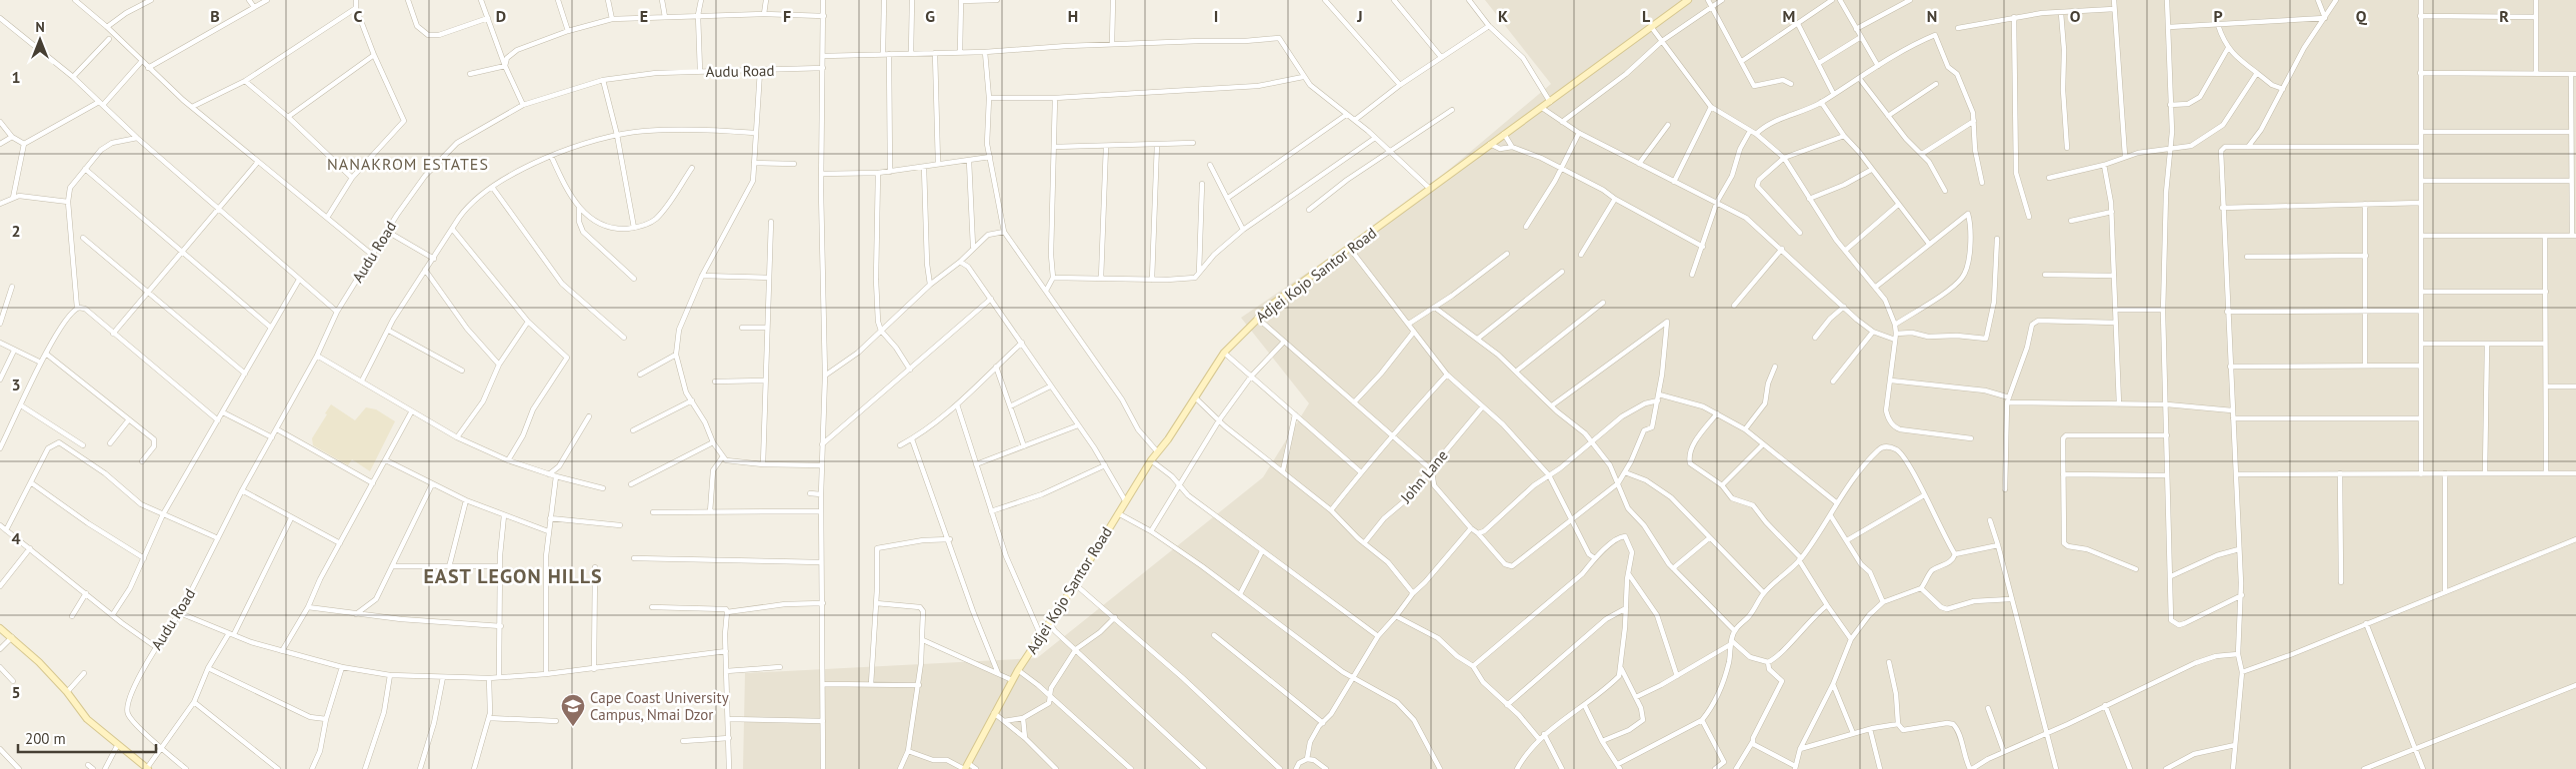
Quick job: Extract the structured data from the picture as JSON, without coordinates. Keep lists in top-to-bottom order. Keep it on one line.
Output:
{"streets":{"street":["Audu Road","Adjei Kojo Santor Road","John Lane"]},"districts":["NANAKROM ESTATES","EAST LEGON HILLS"],"places":{"school or university":["Cape Coast University Campus, Nmai Dzor"]},"scale_bar":"200 m","north":"top","grid":{"columns":["B","C","D","E","F","G","H","I","J","K","L","M","N","O","P","Q","R"],"rows":["1","2","3","4","5"]}}
